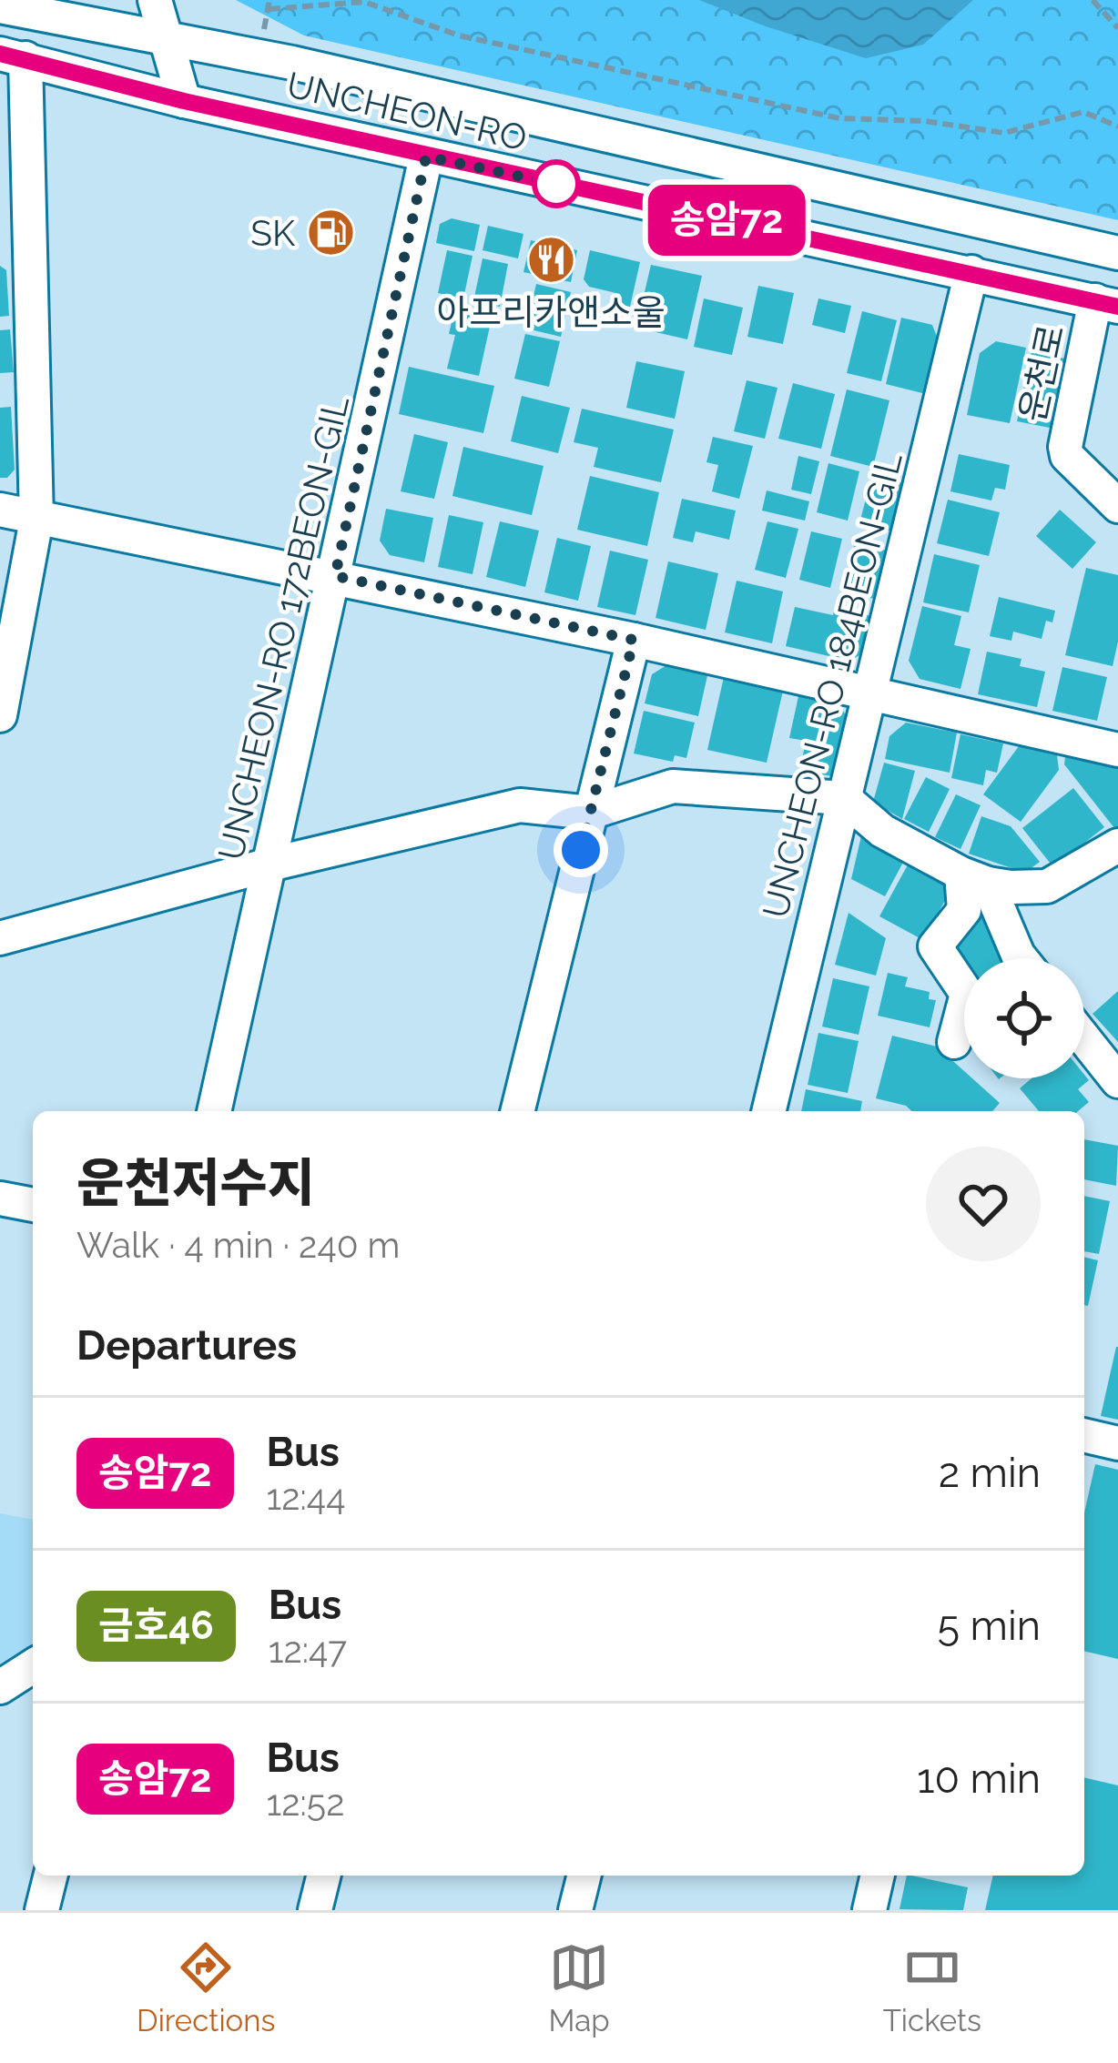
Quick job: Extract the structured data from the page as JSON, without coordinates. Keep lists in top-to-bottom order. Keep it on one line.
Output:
{"streets":{"street":["UNCHEON-RO","운천로","UNCHEON-RO 172BEON-GIL","UNCHEON-RO 184BEON-GIL"]},"crossings":[["UNCHEON-RO","운천로"],["UNCHEON-RO","UNCHEON-RO 172BEON-GIL"],["UNCHEON-RO","UNCHEON-RO 184BEON-GIL"]],"places":{"fuel station":["SK"],"restaurant":["아프리카앤소울"]},"lines":["bus line 송암72"],"page":{"on_map":"송암72","heading":[["운천저수지","Walk · 4 min · 240 m"],"Departures"],"list":[{"mark":"송암72","name":"Bus","note":"12:44","value":"2 min"},{"mark":"금호46","name":"Bus","note":"12:47","value":"5 min"},{"mark":"송암72","name":"Bus","note":"12:52","value":"10 min"}],"tabs":["Directions","Map","Tickets"]}}
